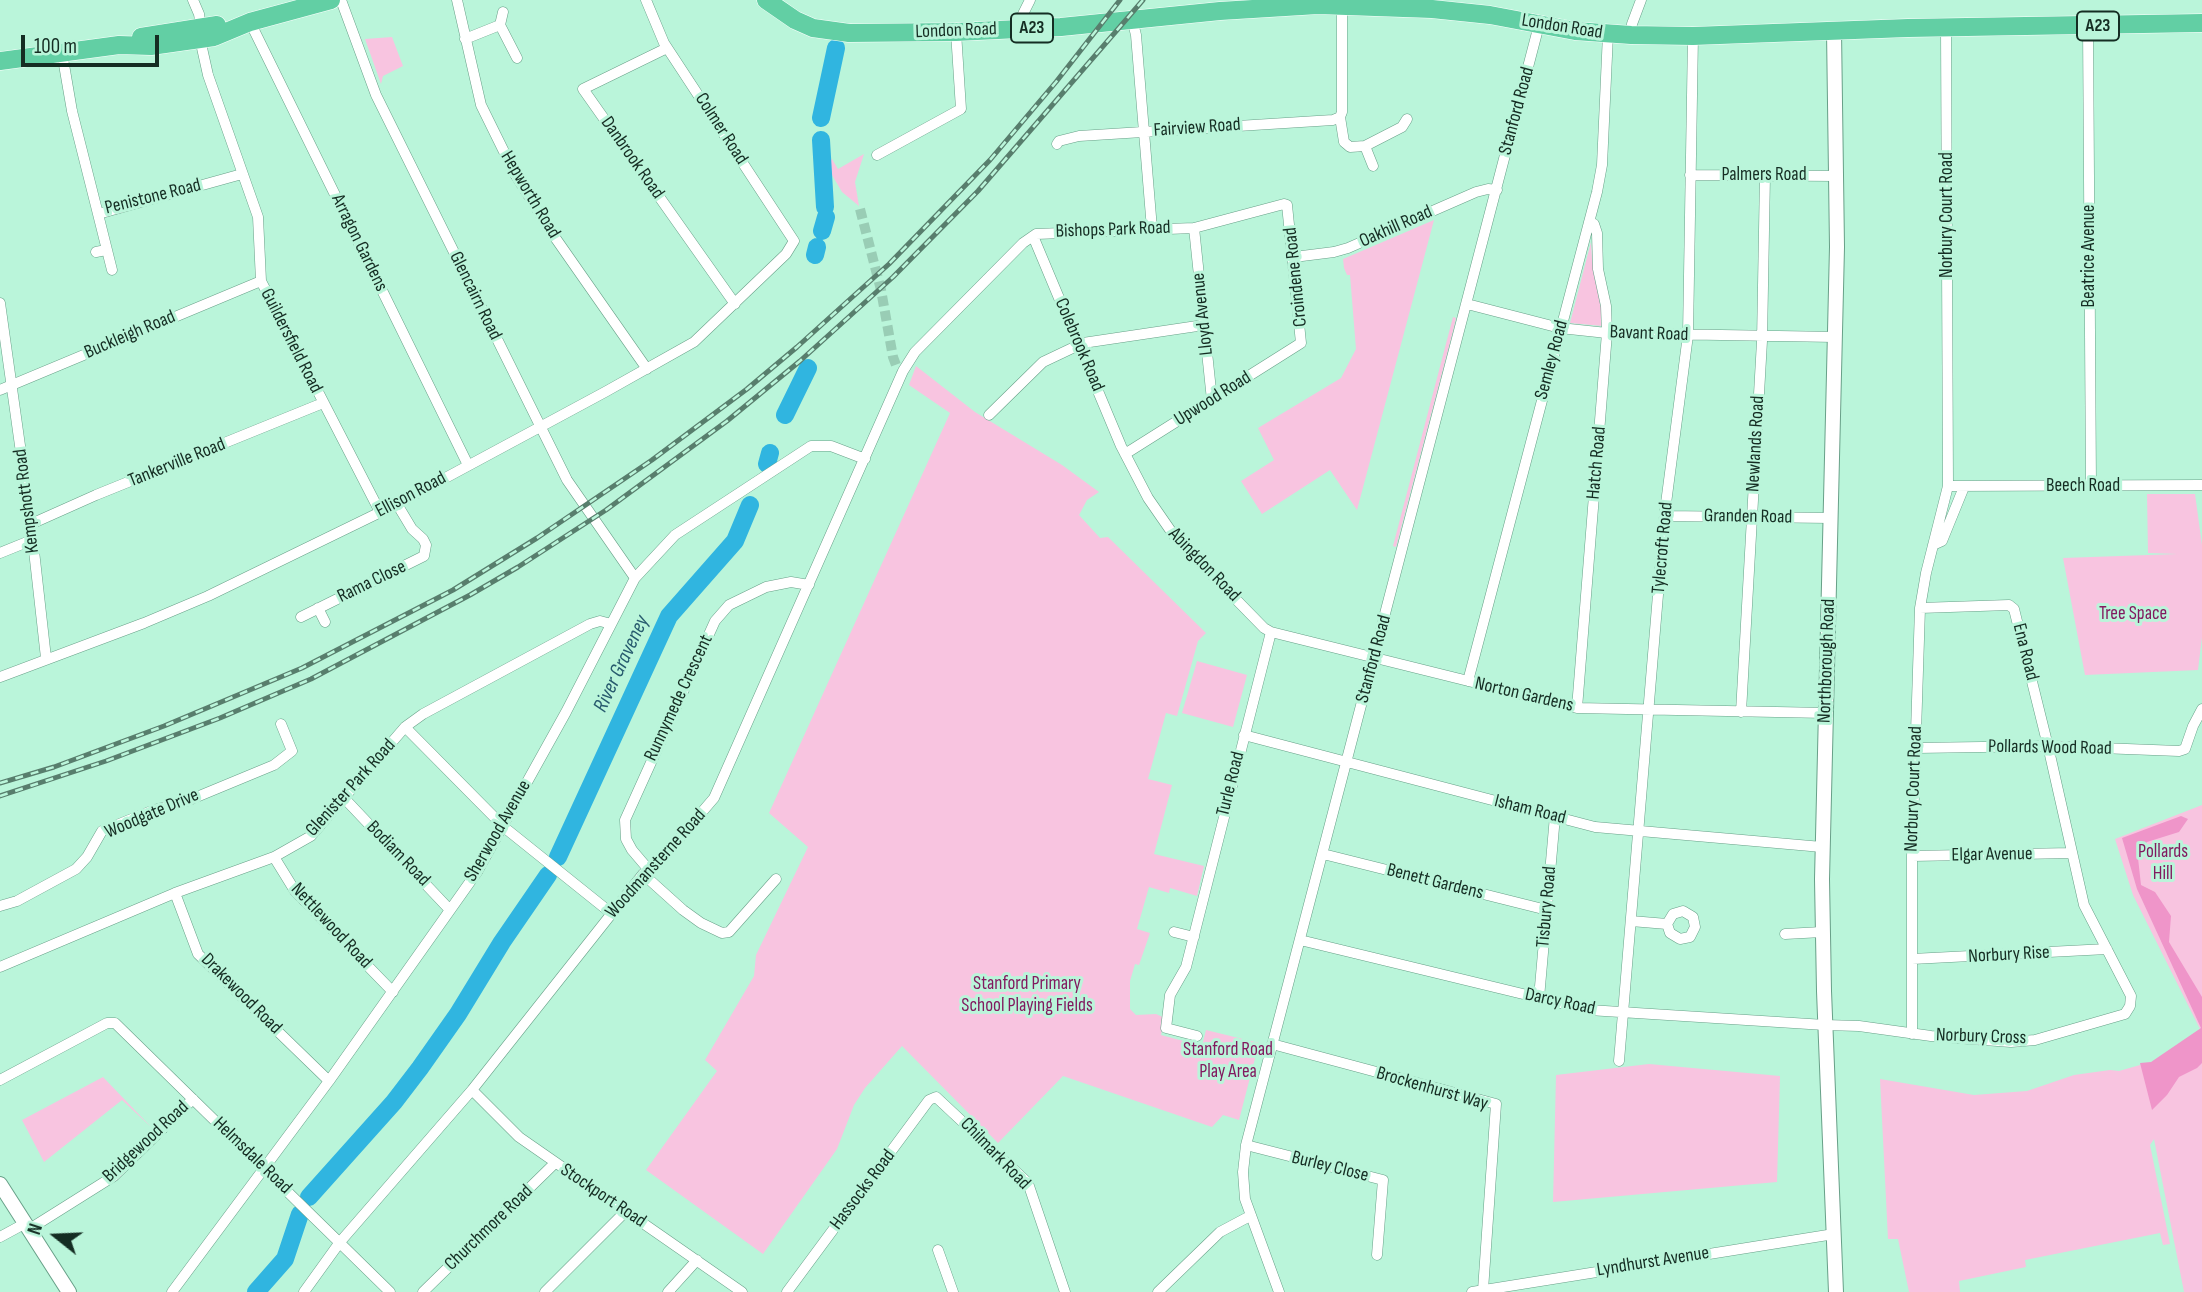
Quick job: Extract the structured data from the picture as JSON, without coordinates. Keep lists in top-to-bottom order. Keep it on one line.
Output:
{"streets":{"highway":["A23","London Road"],"street":["Stanford Road","Fairview Road","Colmer Road","Danbrook Road","Palmers Road","Hepworth Road","Penistone Road","Norbury Court Road","Oakhill Road","Bishops Park Road","Arragon Gardens","Beatrice Avenue","Croindene Road","Glencairn Road","Lloyd Avenue","Bavant Road","Buckleigh Road","Guildersfield Road","Colebrook Road","Semley Road","Upwood Road","Newlands Road","Tankerville Road","Hatch Road","Beech Road","Ellison Road","Kempshott Road","Granden Road","Tylecroft Road","Abingdon Road","Rama Close","Ena Road","Northborough Road","Norton Gardens","Runnymede Crescent","Pollards Wood Road","Turle Road","Glenister Park Road","Isham Road","Woodgate Drive","Sherwood Avenue","Bodiam Road","Elgar Avenue","Woodmansterne Road","Benett Gardens","Tisbury Road","Nettlewood Road","Norbury Rise","Drakewood Road","Darcy Road","Norbury Cross","Brockenhurst Way","Bridgewood Road","Chilmark Road","Helmsdale Road","Burley Close","Hassocks Road","Stockport Road","Churchmore Road","Lyndhurst Avenue"]},"crossings":[["London Road","Stanford Road"],["London Road","Norbury Court Road"],["London Road","Beatrice Avenue"],["London Road","Semley Road"],["London Road","Tylecroft Road"],["London Road","Northborough Road"],["Stanford Road","Oakhill Road"],["Stanford Road","Bavant Road"],["Stanford Road","Norton Gardens"],["Stanford Road","Isham Road"],["Stanford Road","Benett Gardens"],["Stanford Road","Darcy Road"],["Stanford Road","Brockenhurst Way"],["Stanford Road","Burley Close"],["Colmer Road","Danbrook Road"],["Colmer Road","Ellison Road"],["Danbrook Road","Ellison Road"],["Palmers Road","Newlands Road"],["Palmers Road","Tylecroft Road"],["Palmers Road","Northborough Road"],["Hepworth Road","Ellison Road"],["Penistone Road","Guildersfield Road"],["Norbury Court Road","Beech Road"],["Norbury Court Road","Ena Road"],["Norbury Court Road","Pollards Wood Road"],["Norbury Court Road","Elgar Avenue"],["Norbury Court Road","Norbury Rise"],["Norbury Court Road","Norbury Cross"],["Oakhill Road","Croindene Road"],["Bishops Park Road","Croindene Road"],["Bishops Park Road","Lloyd Avenue"],["Bishops Park Road","Colebrook Road"],["Bishops Park Road","Woodmansterne Road"],["Arragon Gardens","Ellison Road"],["Beatrice Avenue","Beech Road"],["Croindene Road","Upwood Road"],["Glencairn Road","Ellison Road"],["Glencairn Road","Sherwood Avenue"],["Lloyd Avenue","Upwood Road"],["Bavant Road","Semley Road"],["Bavant Road","Newlands Road"],["Bavant Road","Hatch Road"],["Bavant Road","Tylecroft Road"],["Bavant Road","Northborough Road"],["Buckleigh Road","Guildersfield Road"],["Buckleigh Road","Kempshott Road"],["Guildersfield Road","Tankerville Road"],["Guildersfield Road","Ellison Road"],["Colebrook Road","Upwood Road"],["Colebrook Road","Abingdon Road"],["Semley Road","Hatch Road"],["Semley Road","Norton Gardens"],["Upwood Road","Abingdon Road"],["Newlands Road","Granden Road"],["Newlands Road","Norton Gardens"],["Tankerville Road","Kempshott Road"],["Hatch Road","Norton Gardens"],["Ellison Road","Kempshott Road"],["Ellison Road","Rama Close"],["Granden Road","Tylecroft Road"],["Granden Road","Northborough Road"],["Tylecroft Road","Norton Gardens"],["Tylecroft Road","Isham Road"],["Tylecroft Road","Darcy Road"],["Abingdon Road","Norton Gardens"],["Abingdon Road","Turle Road"],["Ena Road","Pollards Wood Road"],["Northborough Road","Norton Gardens"],["Northborough Road","Isham Road"],["Northborough Road","Darcy Road"],["Northborough Road","Norbury Cross"],["Northborough Road","Lyndhurst Avenue"],["Norton Gardens","Turle Road"],["Runnymede Crescent","Woodmansterne Road"],["Turle Road","Isham Road"],["Glenister Park Road","Sherwood Avenue"],["Glenister Park Road","Bodiam Road"],["Glenister Park Road","Nettlewood Road"],["Glenister Park Road","Drakewood Road"],["Isham Road","Tisbury Road"],["Sherwood Avenue","Bodiam Road"],["Sherwood Avenue","Woodmansterne Road"],["Sherwood Avenue","Nettlewood Road"],["Sherwood Avenue","Drakewood Road"],["Sherwood Avenue","Helmsdale Road"],["Woodmansterne Road","Helmsdale Road"],["Woodmansterne Road","Stockport Road"],["Benett Gardens","Tisbury Road"],["Tisbury Road","Darcy Road"],["Norbury Rise","Norbury Cross"],["Darcy Road","Norbury Cross"],["Brockenhurst Way","Lyndhurst Avenue"],["Bridgewood Road","Helmsdale Road"],["Chilmark Road","Hassocks Road"],["Stockport Road","Churchmore Road"]],"water":["River Graveney"],"parks":["Tree Space","Pollards Hill","Stanford Primary School Playing Fields","Stanford Road Play Area"],"scale_bar":"100 m","north":"left"}
